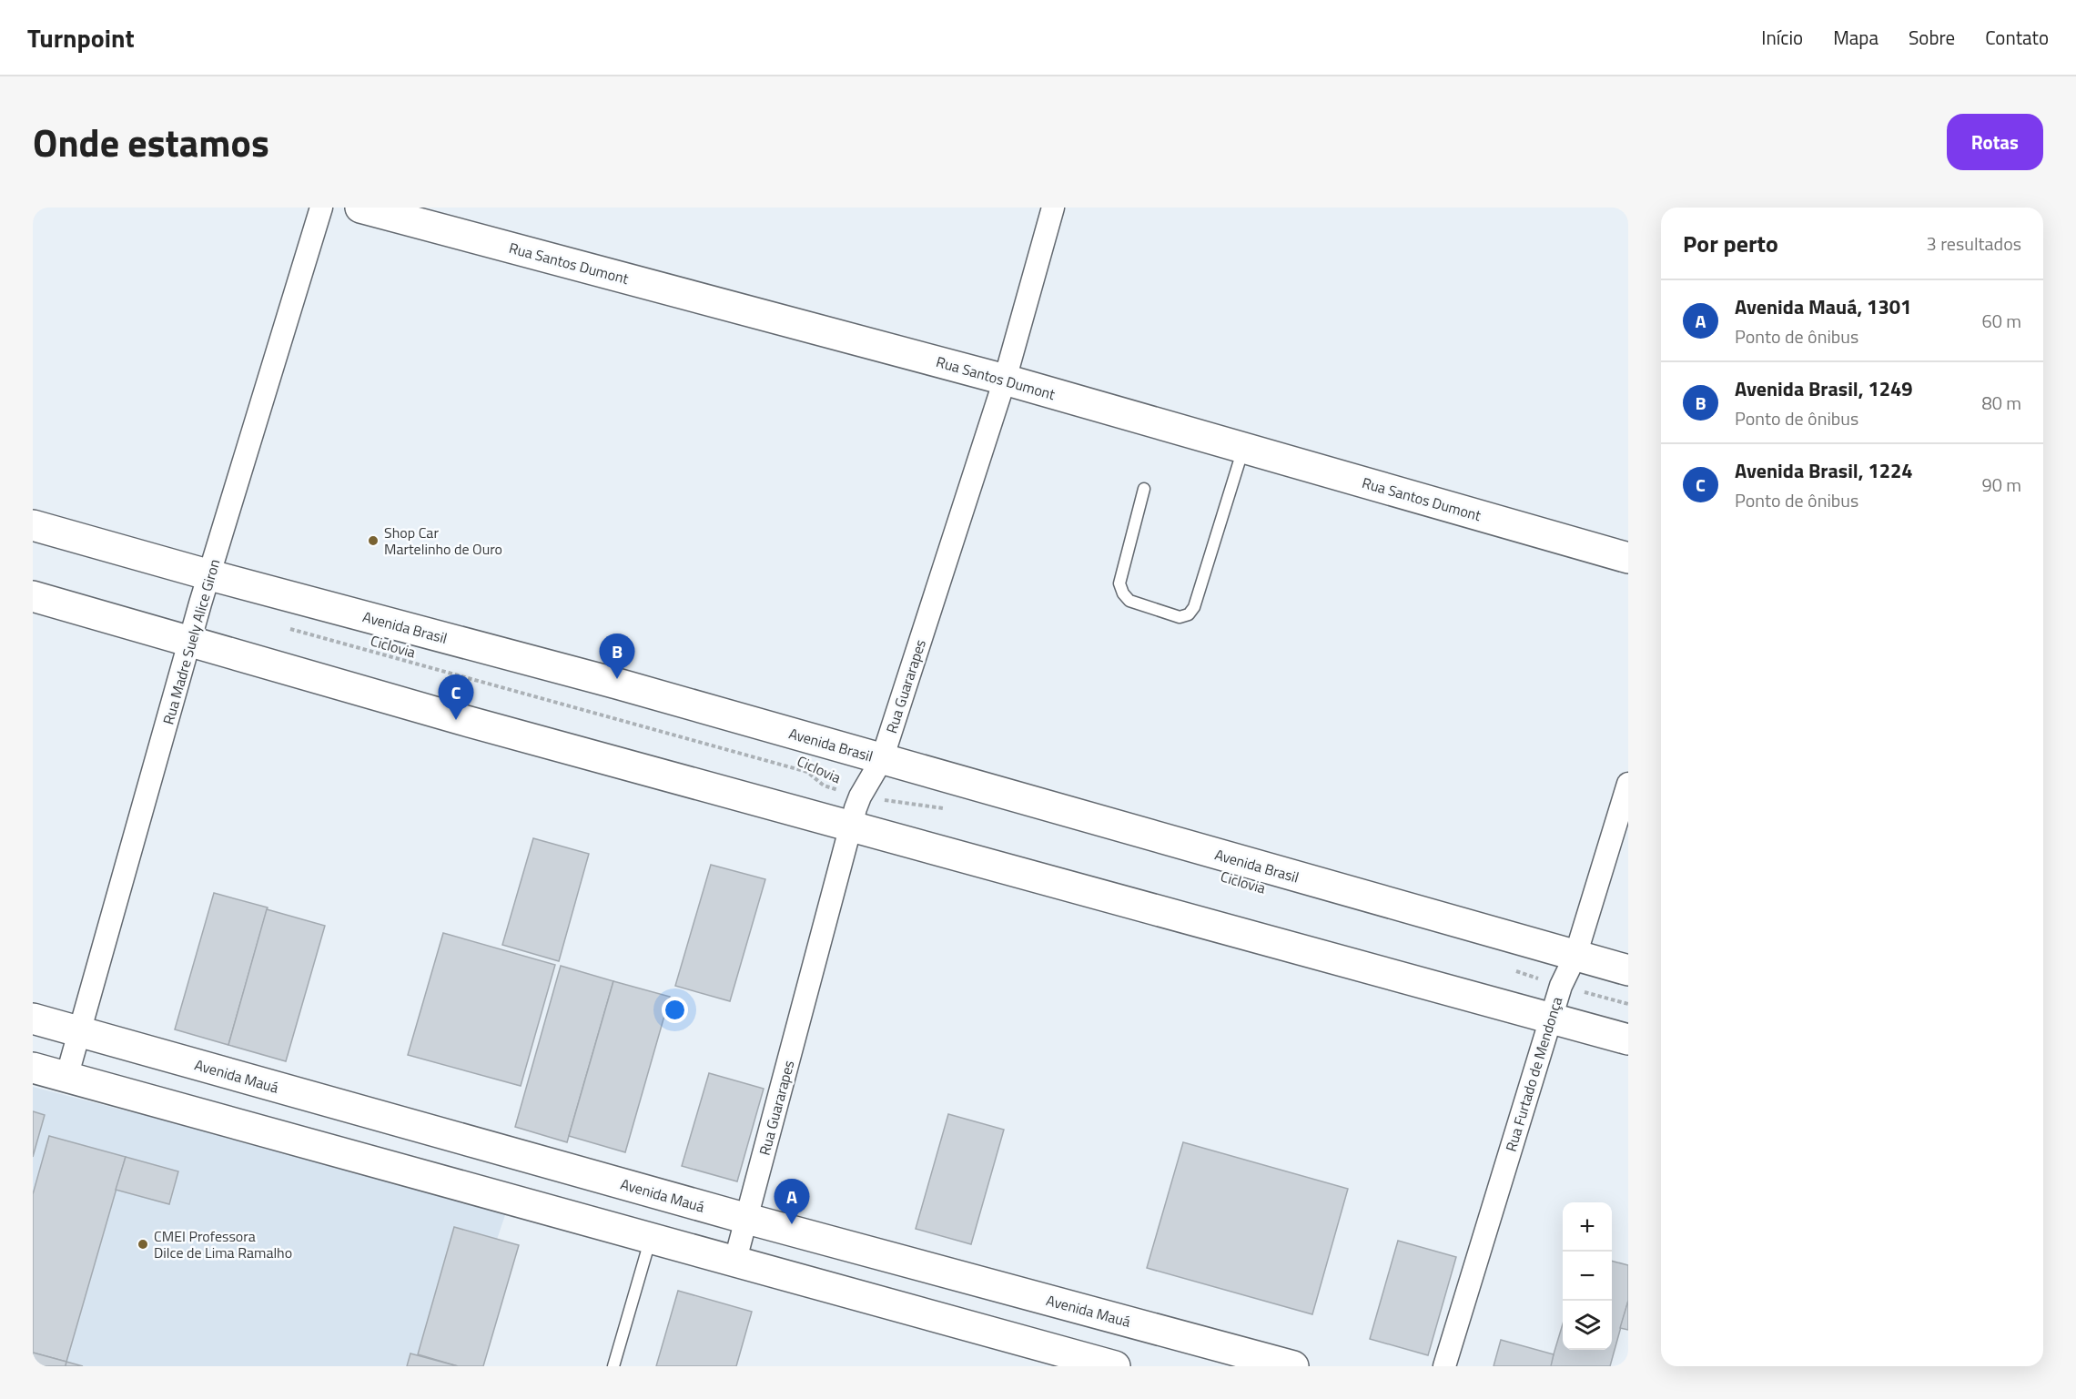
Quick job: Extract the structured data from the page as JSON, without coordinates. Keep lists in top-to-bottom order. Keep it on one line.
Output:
{"streets":{"main road":["Rua Santos Dumont","Avenida Brasil","Avenida Mauá"],"street":["Rua Madre Suely Alice Giron","Rua Guararapes","Rua Furtado de Mendonça"],"path":["Ciclovia"]},"crossings":[["Rua Santos Dumont","Rua Guararapes"],["Avenida Brasil","Rua Madre Suely Alice Giron"],["Avenida Brasil","Rua Guararapes"],["Avenida Brasil","Rua Furtado de Mendonça"],["Rua Madre Suely Alice Giron","Avenida Mauá"],["Ciclovia","Rua Guararapes"],["Rua Guararapes","Avenida Mauá"]],"places":["Shop Car Martelinho de Ouro","CMEI Professora Dilce de Lima Ramalho"],"page":{"header":"Turnpoint","nav":["Início","Mapa","Sobre","Contato"],"title":"Onde estamos","buttons":"Rotas","heading":["Por perto","3 resultados"],"list":[{"mark":"A","name":"Avenida Mauá, 1301","note":"Ponto de ônibus","value":"60 m"},{"mark":"B","name":"Avenida Brasil, 1249","note":"Ponto de ônibus","value":"80 m"},{"mark":"C","name":"Avenida Brasil, 1224","note":"Ponto de ônibus","value":"90 m"}],"pins":["B","C","A"],"map_buttons":["+","−"]}}
